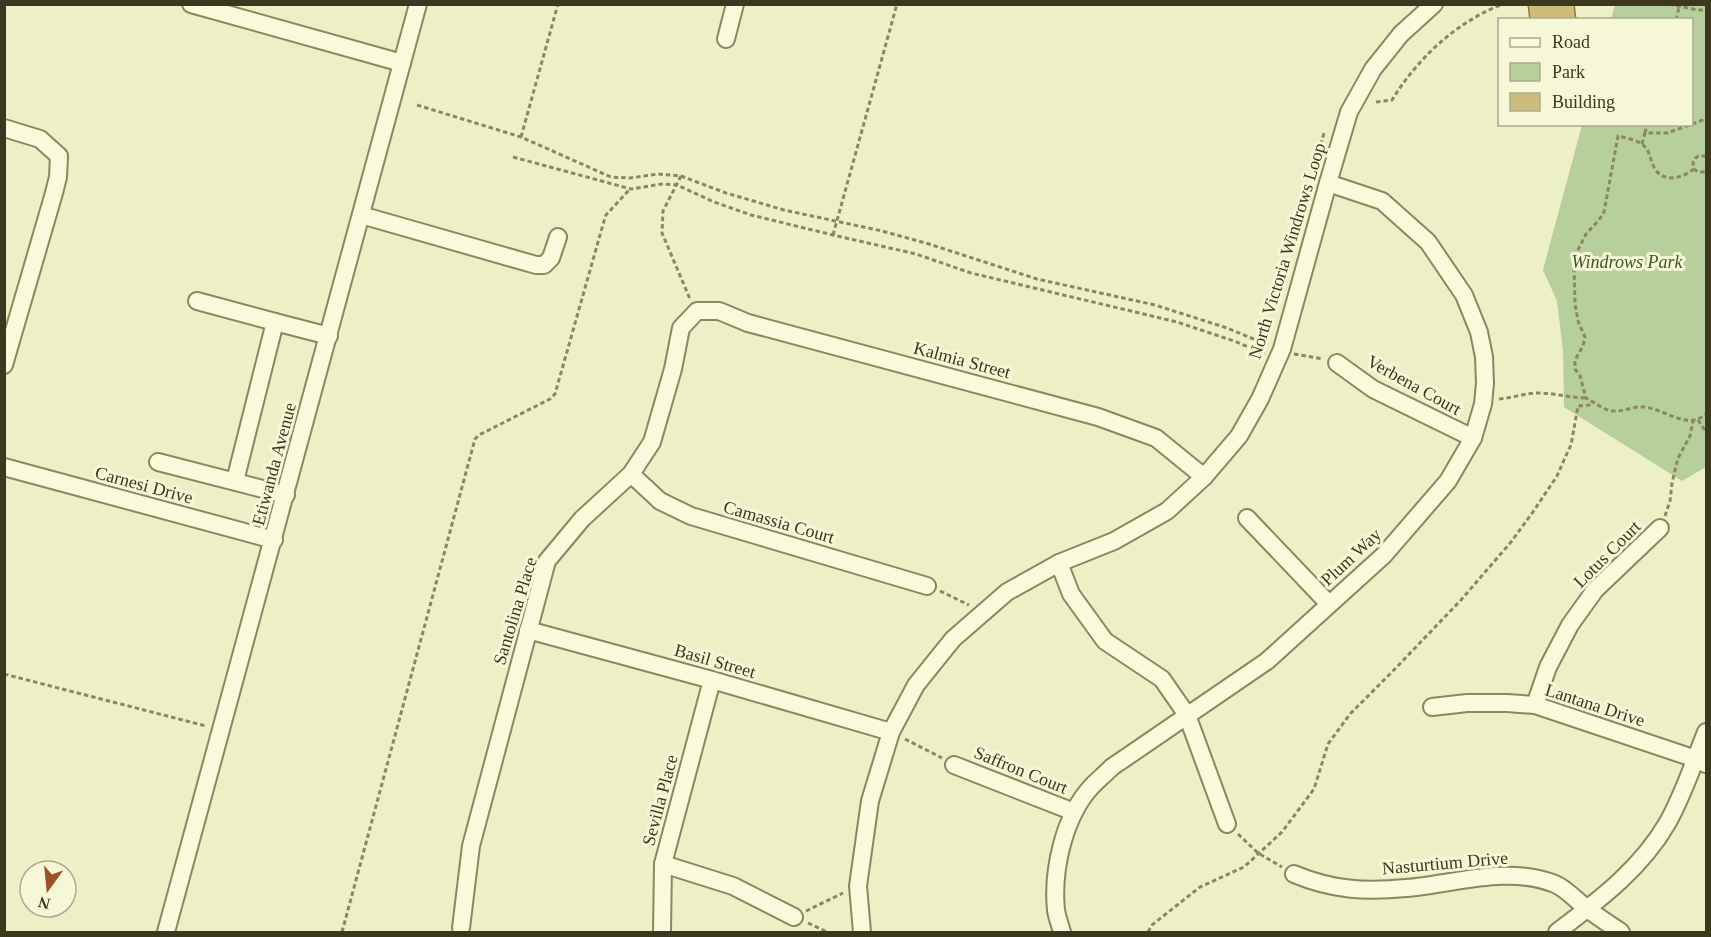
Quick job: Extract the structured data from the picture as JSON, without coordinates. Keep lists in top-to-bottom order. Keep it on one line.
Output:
{"streets":{"street":["North Victoria Windrows Loop","Kalmia Street","Verbena Court","Etiwanda Avenue","Carnesi Drive","Camassia Court","Lotus Court","Plum Way","Santolina Place","Basil Street","Lantana Drive","Saffron Court","Sevilla Place","Nasturtium Drive"]},"crossings":[["North Victoria Windrows Loop","Kalmia Street"],["North Victoria Windrows Loop","Plum Way"],["North Victoria Windrows Loop","Basil Street"],["Kalmia Street","Santolina Place"],["Verbena Court","Plum Way"],["Etiwanda Avenue","Carnesi Drive"],["Camassia Court","Santolina Place"],["Lotus Court","Lantana Drive"],["Plum Way","Saffron Court"],["Santolina Place","Basil Street"],["Basil Street","Sevilla Place"]],"parks":["Windrows Park"],"legend":["Road","Park","Building"],"north":"bottom"}
